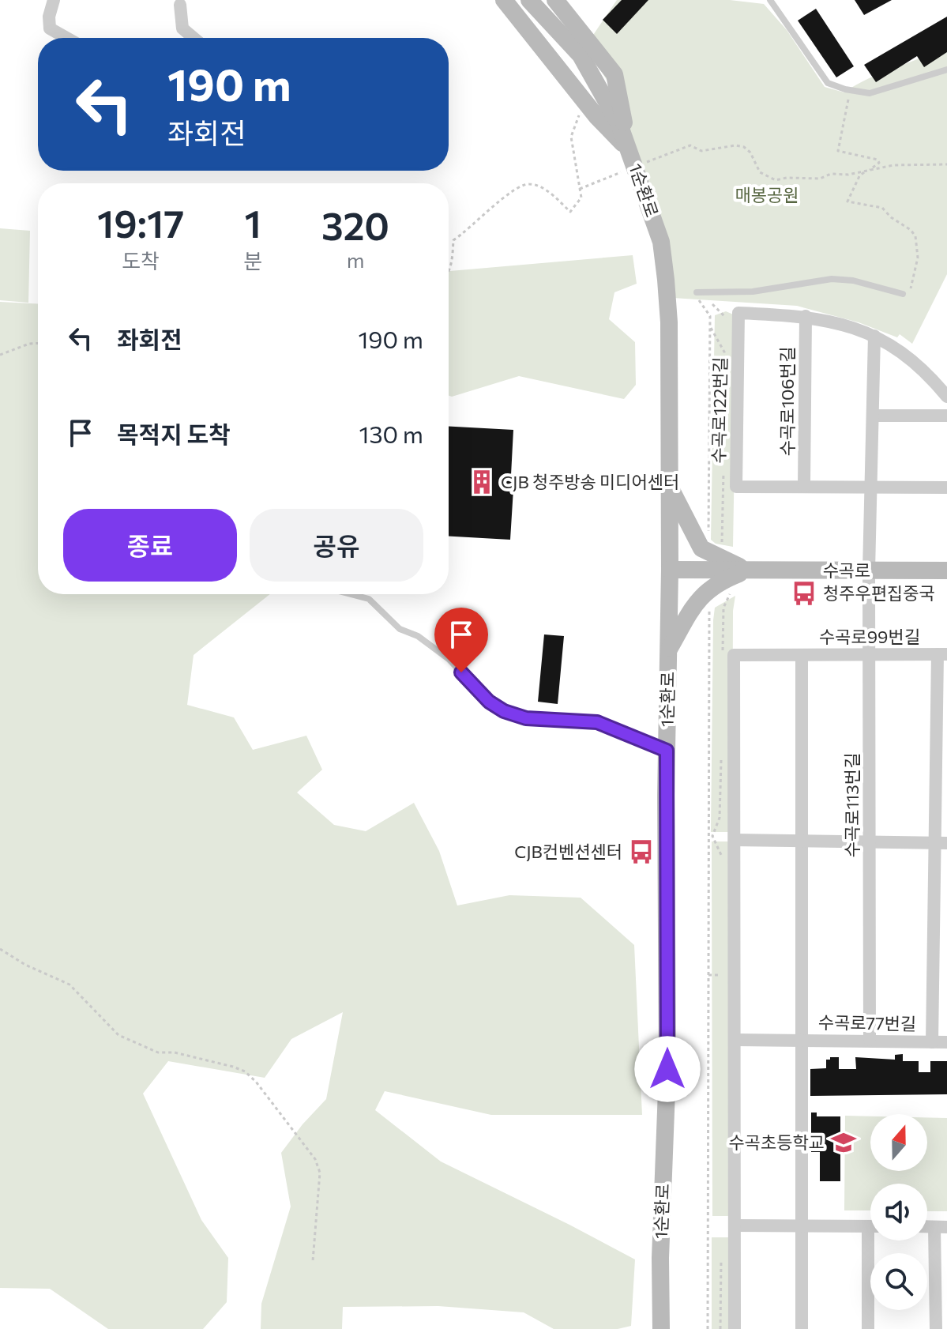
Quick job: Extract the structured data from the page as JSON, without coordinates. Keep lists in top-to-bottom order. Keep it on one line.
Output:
{"streets":{"main road":["1순환로","수곡로"],"street":["수곡로106번길","수곡로122번길","수곡로99번길","수곡로113번길","수곡로77번길"]},"crossings":[["1순환로","수곡로"],["수곡로106번길","수곡로122번길"],["수곡로122번길","수곡로113번길"],["수곡로","수곡로113번길"],["수곡로99번길","수곡로113번길"],["수곡로99번길","수곡로77번길"],["수곡로113번길","수곡로77번길"]],"parks":["매봉공원"],"places":{"building":["CJB 청주방송 미디어센터"],"bus stop":["청주우편집중국","CJB컨벤션센터"],"school or university":["수곡초등학교"]},"north":"top","page":{"turn":["190 m","좌회전"],"eta":["19:17","도착","1","분","320","m"],"list":[{"name":"좌회전","value":"190 m"},{"name":"목적지 도착","value":"130 m"}],"buttons":["종료","공유"]}}
